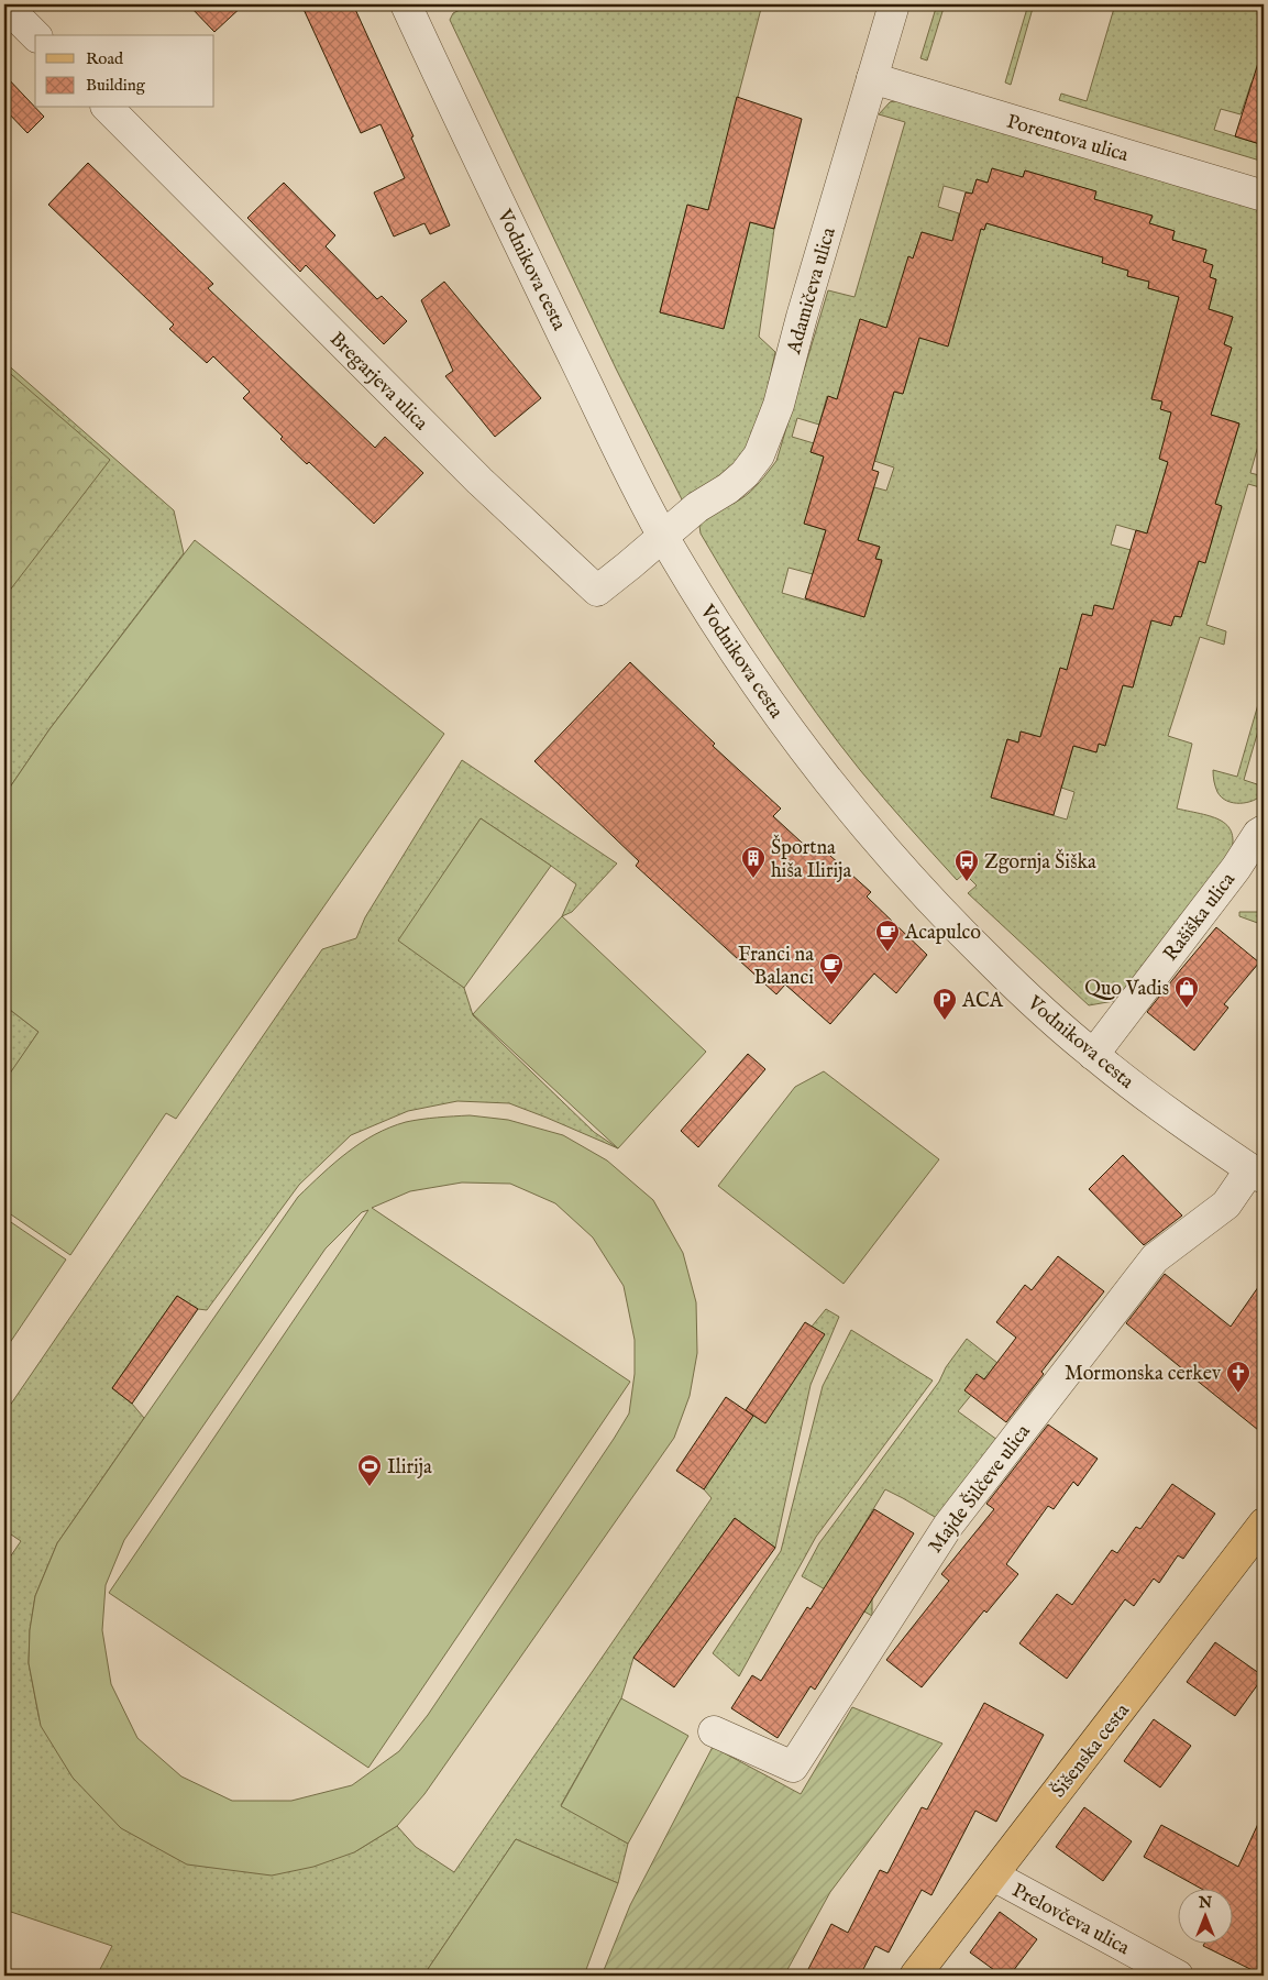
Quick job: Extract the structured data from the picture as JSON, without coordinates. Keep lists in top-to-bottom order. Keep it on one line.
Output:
{"streets":{"main road":["Šišenska cesta"],"street":["Porentova ulica","Vodnikova cesta","Adamičeva ulica","Bregarjeva ulica","Rašiška ulica","Majde Šilčeve ulica","Prelovčeva ulica"]},"crossings":[["Porentova ulica","Adamičeva ulica"],["Vodnikova cesta","Adamičeva ulica"],["Vodnikova cesta","Bregarjeva ulica"],["Vodnikova cesta","Rašiška ulica"],["Vodnikova cesta","Majde Šilčeve ulica"],["Adamičeva ulica","Bregarjeva ulica"],["Šišenska cesta","Prelovčeva ulica"]],"places":{"building":["Športna hiša Ilirija"],"bus stop":["Zgornja Šiška"],"cafe":["Acapulco","Franci na Balanci"],"shop":["Quo Vadis"],"parking":["ACA"],"church":["Mormonska cerkev"],"sports":["Ilirija"]},"legend":["Road","Building"],"north":"top"}
